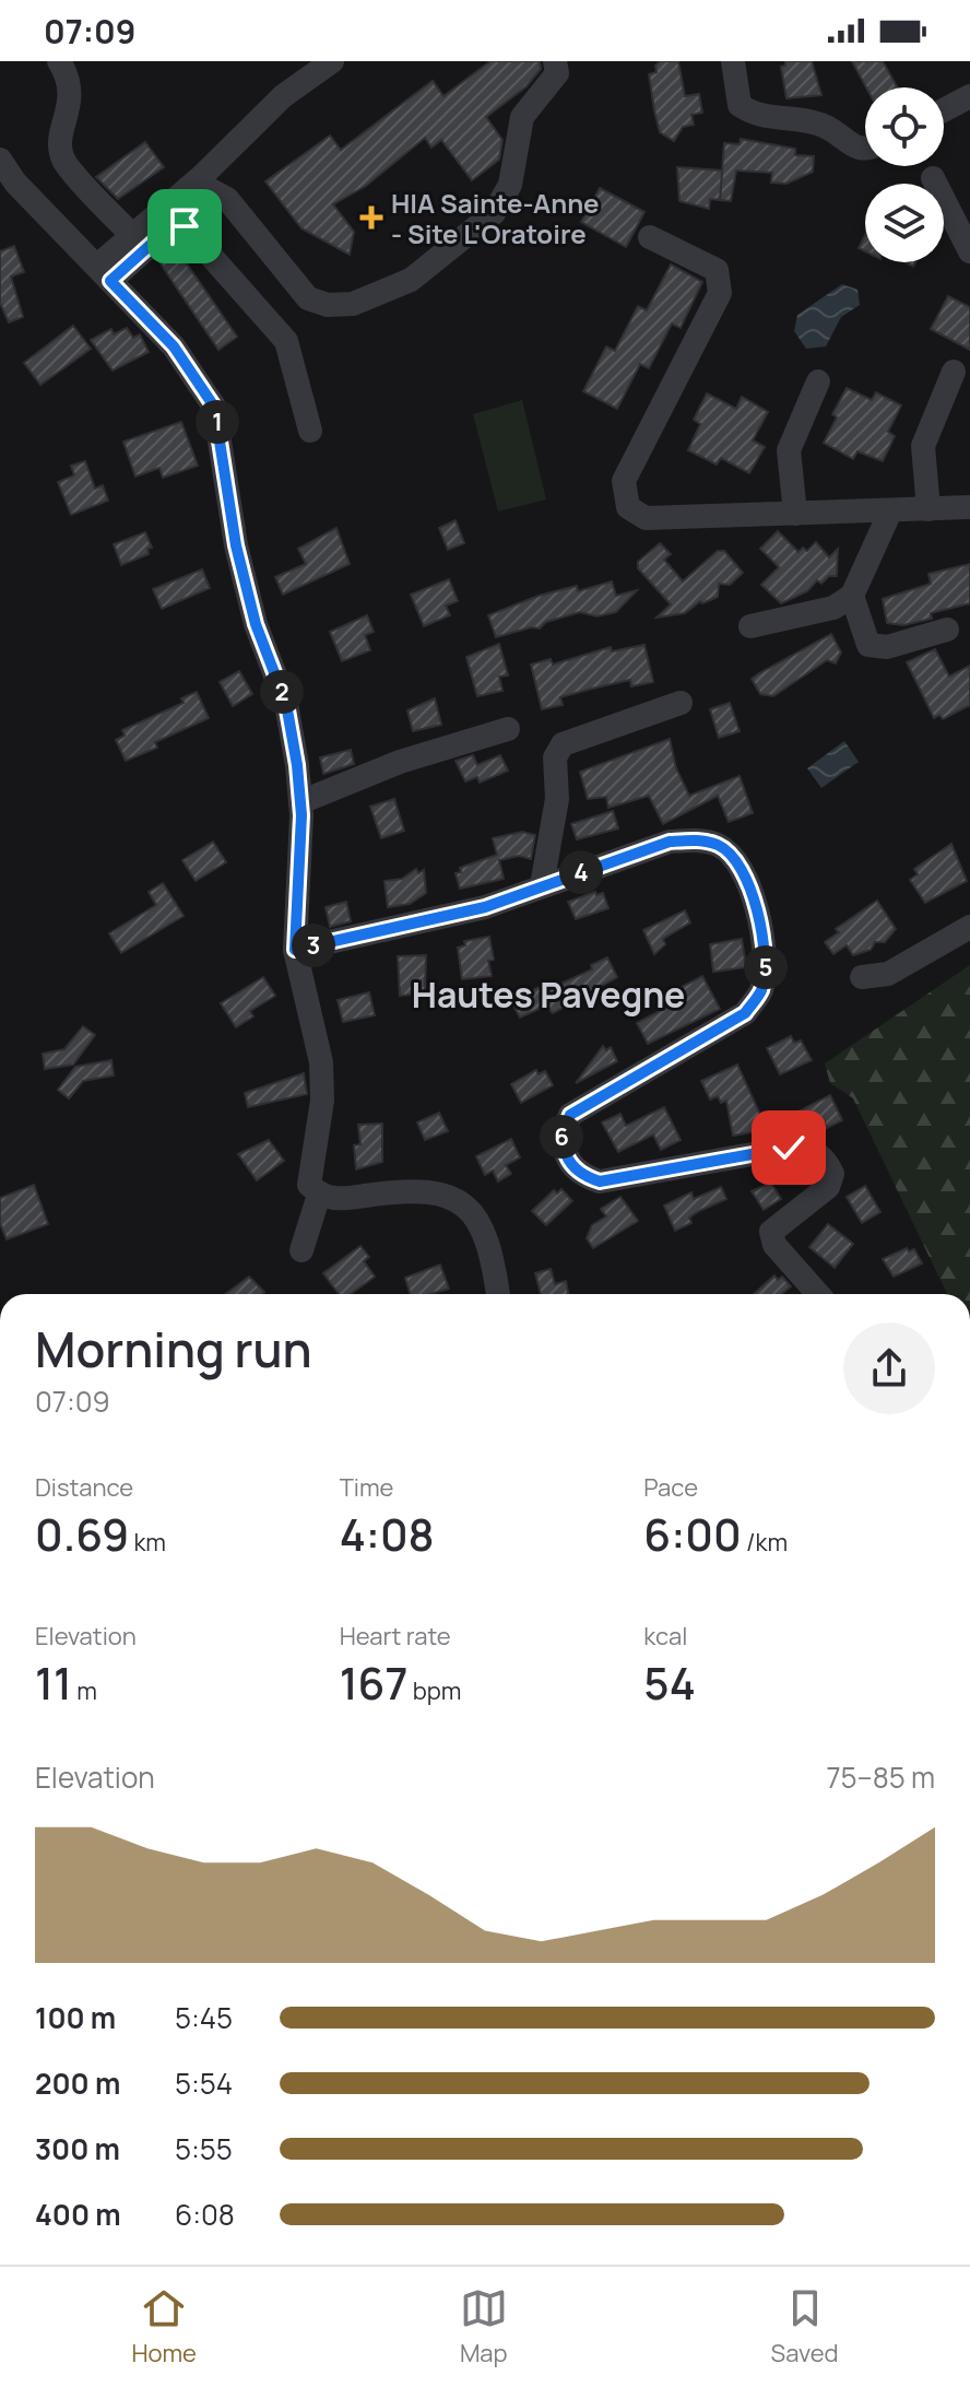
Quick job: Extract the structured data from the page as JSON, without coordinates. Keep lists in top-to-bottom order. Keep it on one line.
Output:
{"districts":["Hautes Pavegne"],"places":{"health":["HIA Sainte-Anne - Site L'Oratoire"]},"page":{"status":"07:09","pins":["1","2","4","3","5","6"],"heading":["Morning run","07:09"],"stats":[["Distance","0.69 km"],["Time","4:08"],["Pace","6:00 /km"],["Elevation","11 m"],["Heart rate","167 bpm"],["kcal","54"]],"chart":["Elevation","75–85 m"],"list":[{"name":"100 m","note":"5:45"},{"name":"200 m","note":"5:54"},{"name":"300 m","note":"5:55"},{"name":"400 m","note":"6:08"}],"tabs":["Home","Map","Saved"]}}
